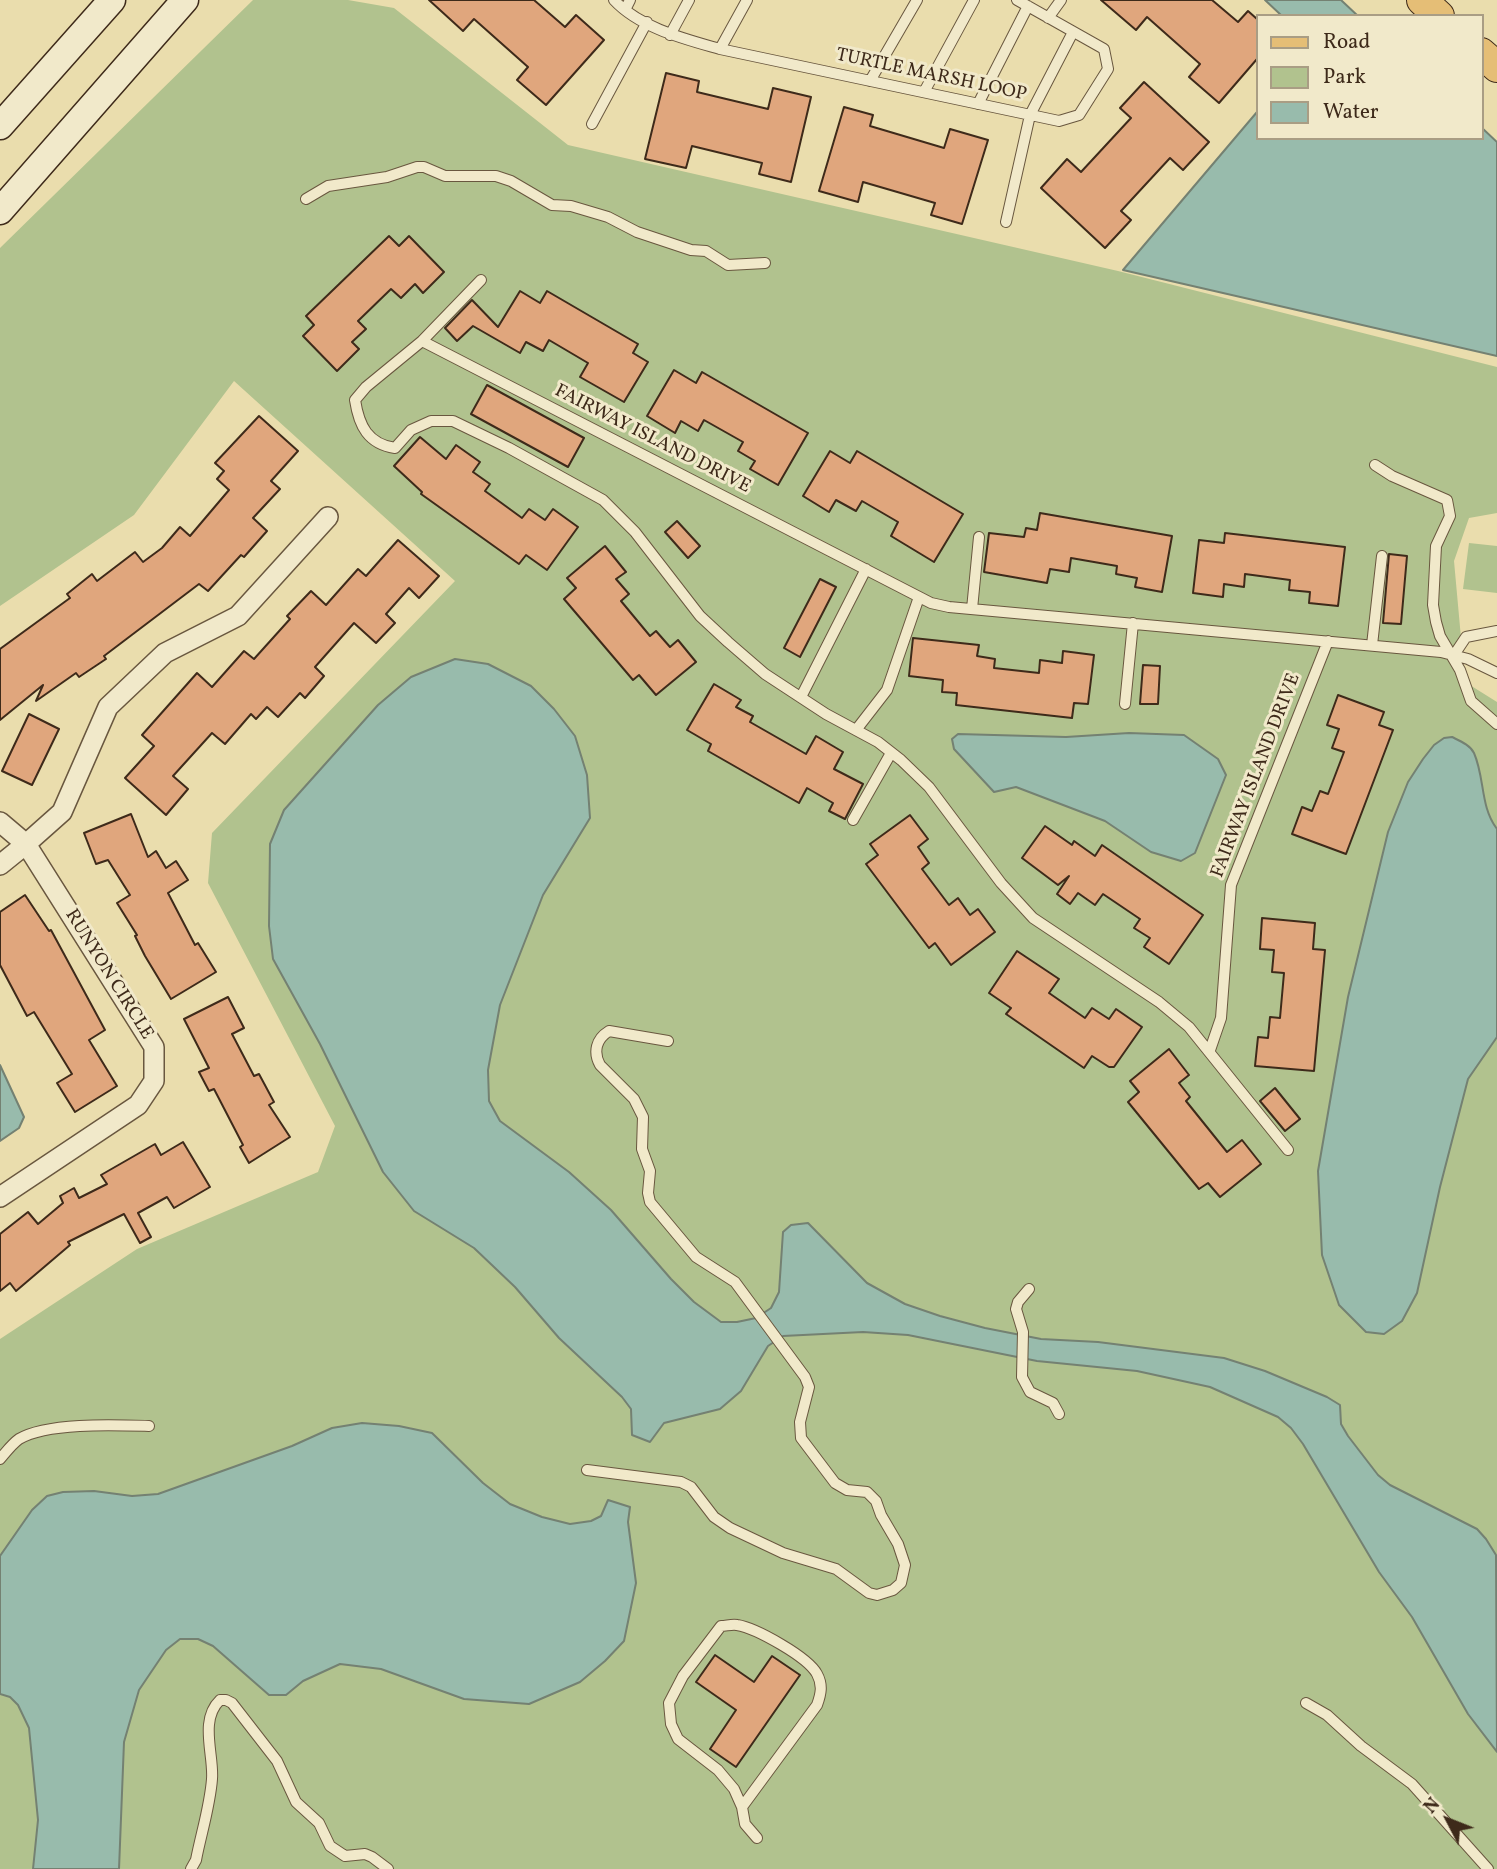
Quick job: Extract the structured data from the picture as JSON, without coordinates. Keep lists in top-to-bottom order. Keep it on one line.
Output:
{"streets":{"street":["RUNYON CIRCLE"],"lane":["TURTLE MARSH LOOP","FAIRWAY ISLAND DRIVE"]},"legend":["Road","Park","Water"],"north":"top left"}
